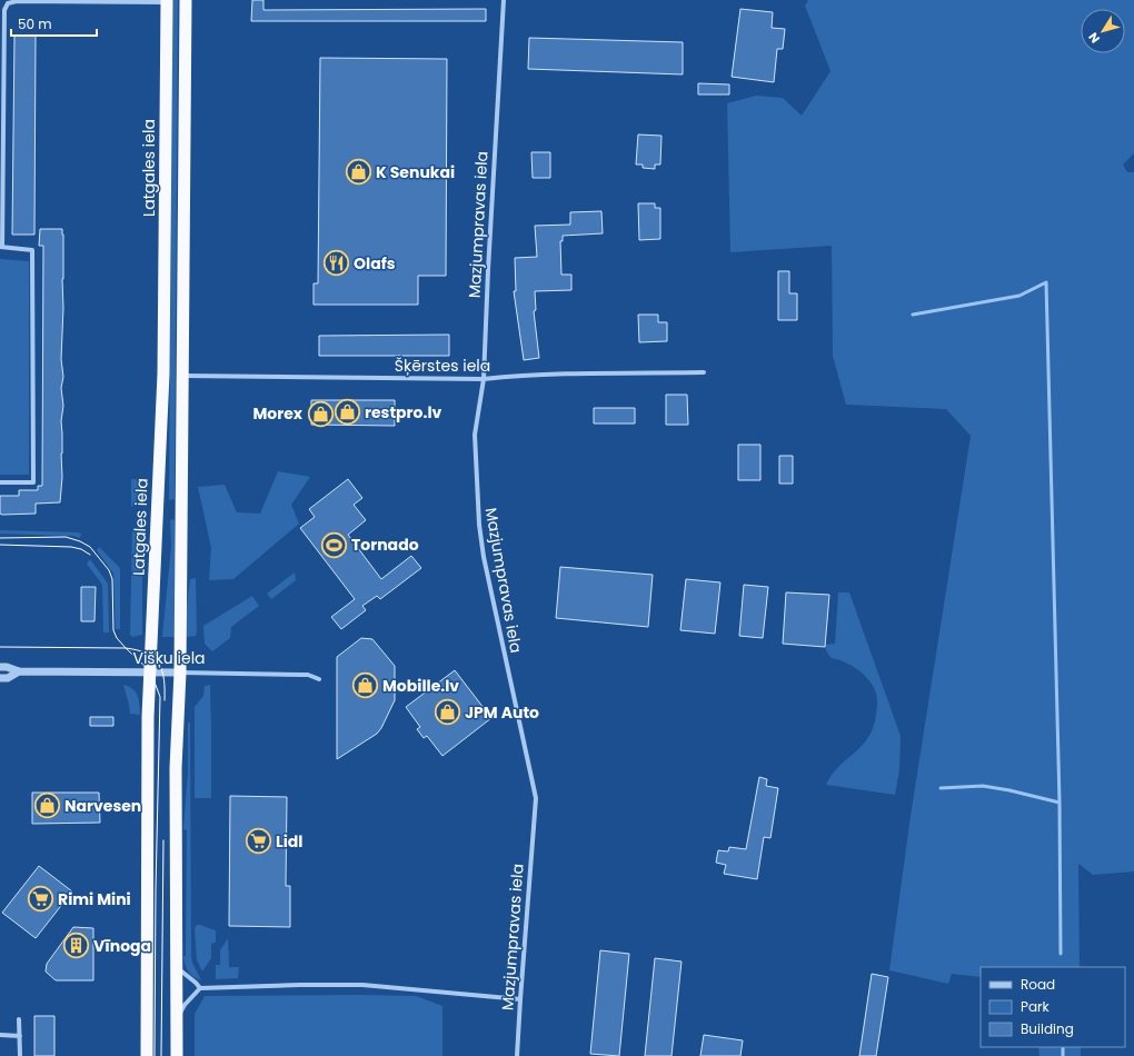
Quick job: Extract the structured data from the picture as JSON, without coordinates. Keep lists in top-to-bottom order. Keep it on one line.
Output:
{"streets":{"highway":["Latgales iela"],"street":["Mazjumpravas iela","Šķērstes iela","Višķu iela"]},"crossings":[["Latgales iela","Višķu iela"],["Mazjumpravas iela","Šķērstes iela"]],"places":{"shop":["K Senukai","restpro.lv","Morex","Mobille.lv","JPM Auto","Narvesen"],"restaurant":["Olafs"],"sports":["Tornado"],"supermarket":["Lidl","Rimi Mini"],"building":["Vīnoga"]},"legend":["Road","Park","Building"],"scale_bar":"50 m","north":"bottom left"}
